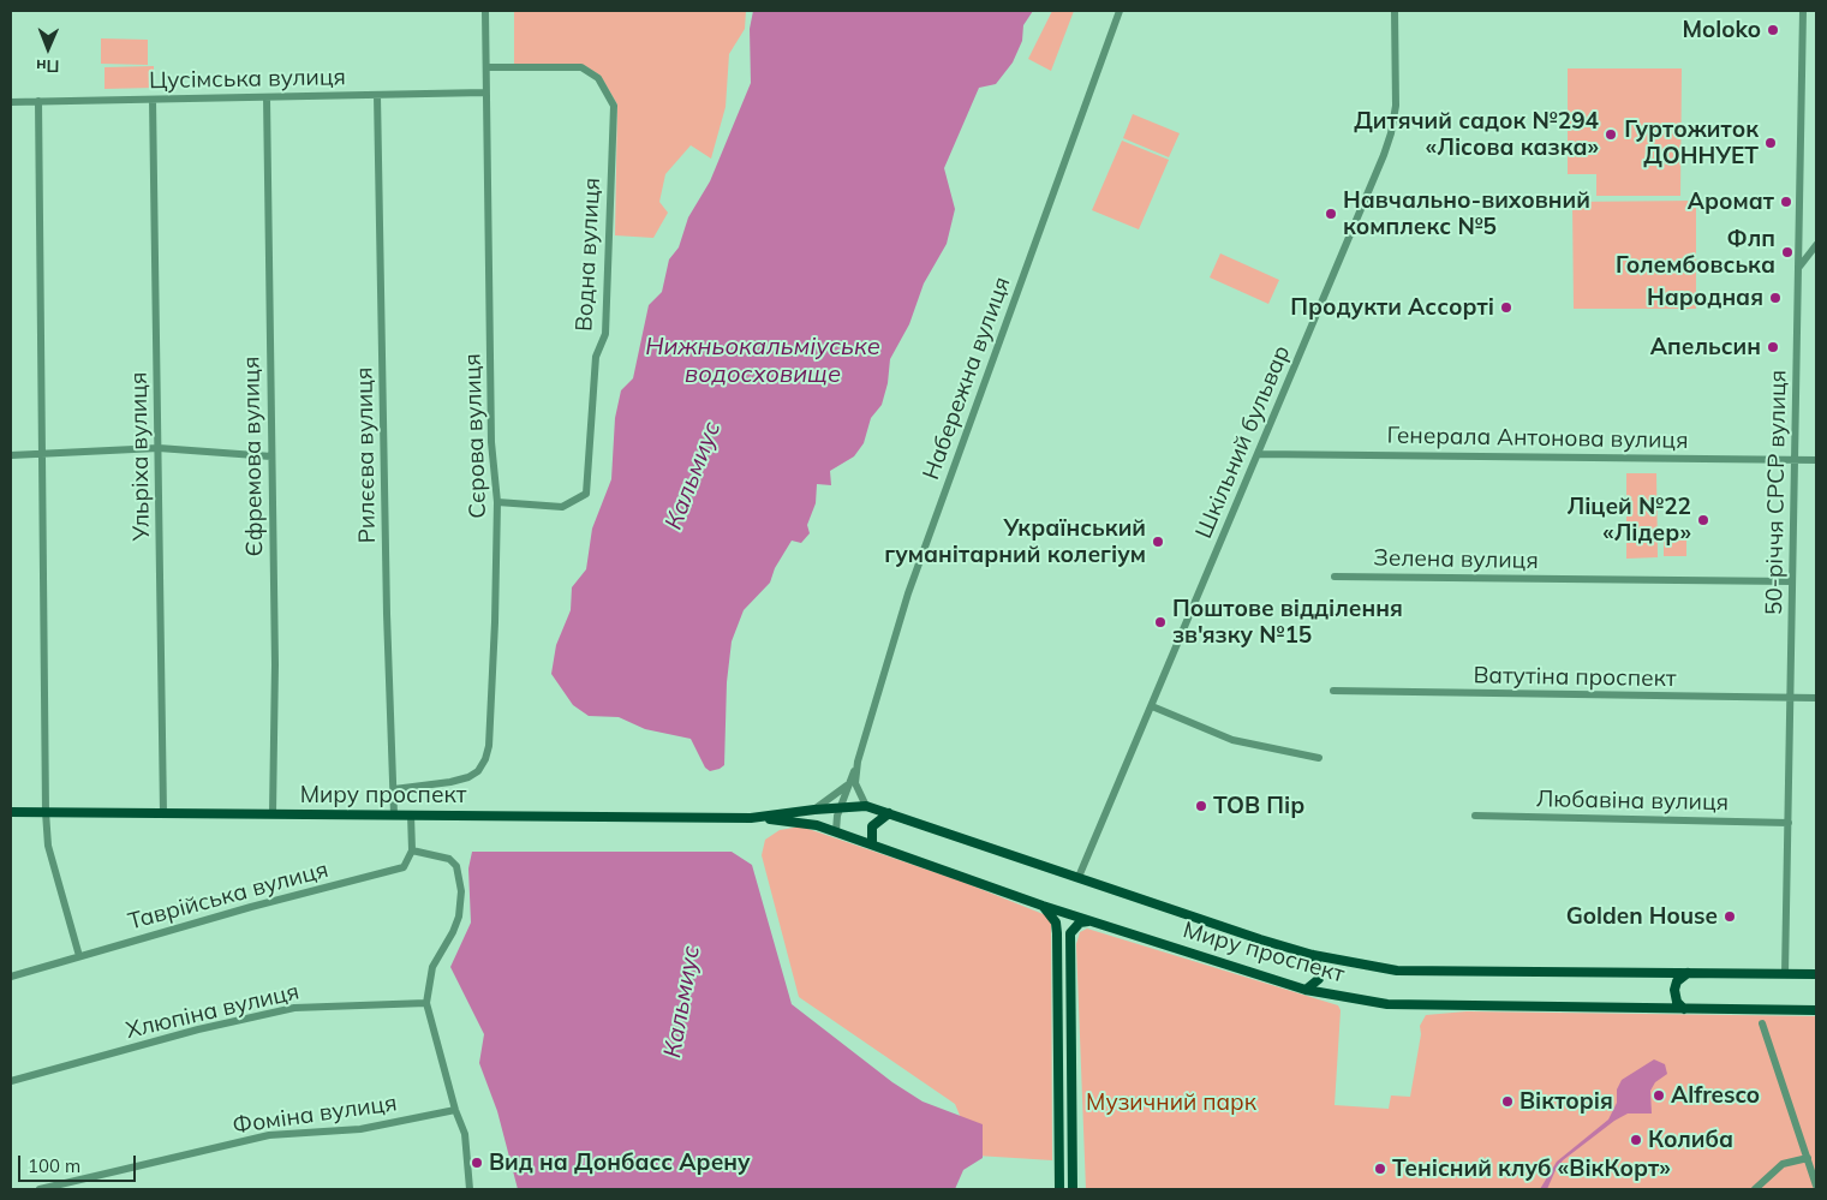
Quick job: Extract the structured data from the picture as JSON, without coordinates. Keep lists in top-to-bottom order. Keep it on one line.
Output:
{"streets":{"main road":["Миру проспект"],"street":["Цусімська вулиця","Водна вулиця","Набережна вулиця","Сєрова вулиця","Генерала Антонова вулиця","Шкільний бульвар","Рилєєва вулиця","Ульріха вулиця","Єфремова вулиця","50-річчя СРСР вулиця","Зелена вулиця","Ватутіна проспект","Любавіна вулиця","Таврійська вулиця","Хлюпіна вулиця","Фоміна вулиця"]},"crossings":[["Цусімська вулиця","Сєрова вулиця"],["Цусімська вулиця","Рилєєва вулиця"],["Цусімська вулиця","Ульріха вулиця"],["Цусімська вулиця","Єфремова вулиця"],["Водна вулиця","Сєрова вулиця"],["Сєрова вулиця","Рилєєва вулиця"],["Генерала Антонова вулиця","Шкільний бульвар"],["Генерала Антонова вулиця","50-річчя СРСР вулиця"],["Шкільний бульвар","Миру проспект"],["Рилєєва вулиця","Миру проспект"],["Ульріха вулиця","Миру проспект"],["Єфремова вулиця","Миру проспект"],["50-річчя СРСР вулиця","Зелена вулиця"],["50-річчя СРСР вулиця","Ватутіна проспект"],["50-річчя СРСР вулиця","Миру проспект"],["50-річчя СРСР вулиця","Любавіна вулиця"]],"water":["Нижньокальміуське водосховище","Кальмиус"],"parks":["Музичний парк"],"places":["Moloko","Дитячий садок №294 «Лісова казка»","Гуртожиток ДОННУЕТ","Аромат","Навчально-виховний комплекс №5","Флп Голембовська","Народная","Продукти Ассорті","Апельсин","Ліцей №22 «Лідер»","Український гуманітарний колегіум","Поштове відділення зв'язку №15","ТОВ Пір","Golden House","Alfresco","Вікторія","Колиба","Вид на Донбасс Арену","Тенісний клуб «ВікКорт»"],"scale_bar":"100 m","north":"bottom"}
